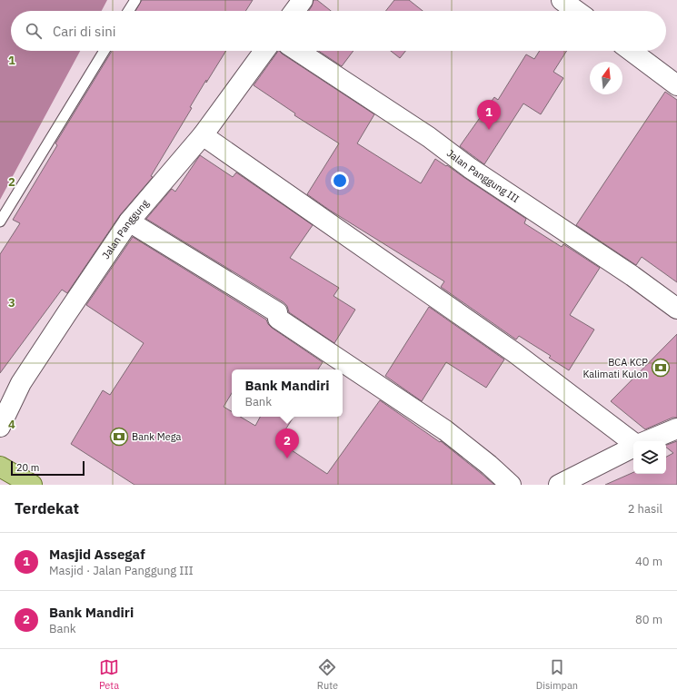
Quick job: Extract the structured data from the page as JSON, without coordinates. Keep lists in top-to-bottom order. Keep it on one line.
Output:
{"streets":{"street":["Jalan Panggung III","Jalan Panggung"]},"places":{"bank":["BCA KCP Kalimati Kulon","Bank Mega"]},"scale_bar":"20 m","north":"top","page":{"search":"Cari di sini","pins":["1","2"],"popup":["Bank Mandiri","Bank"],"scale":"20 m","heading":["Terdekat","2 hasil"],"list":[{"mark":"1","name":"Masjid Assegaf","note":"Masjid · Jalan Panggung III","value":"40 m"},{"mark":"2","name":"Bank Mandiri","note":"Bank","value":"80 m"}],"nav":["Peta","Rute","Disimpan"]},"grid":{"rows":["1","2","3","4"]}}
